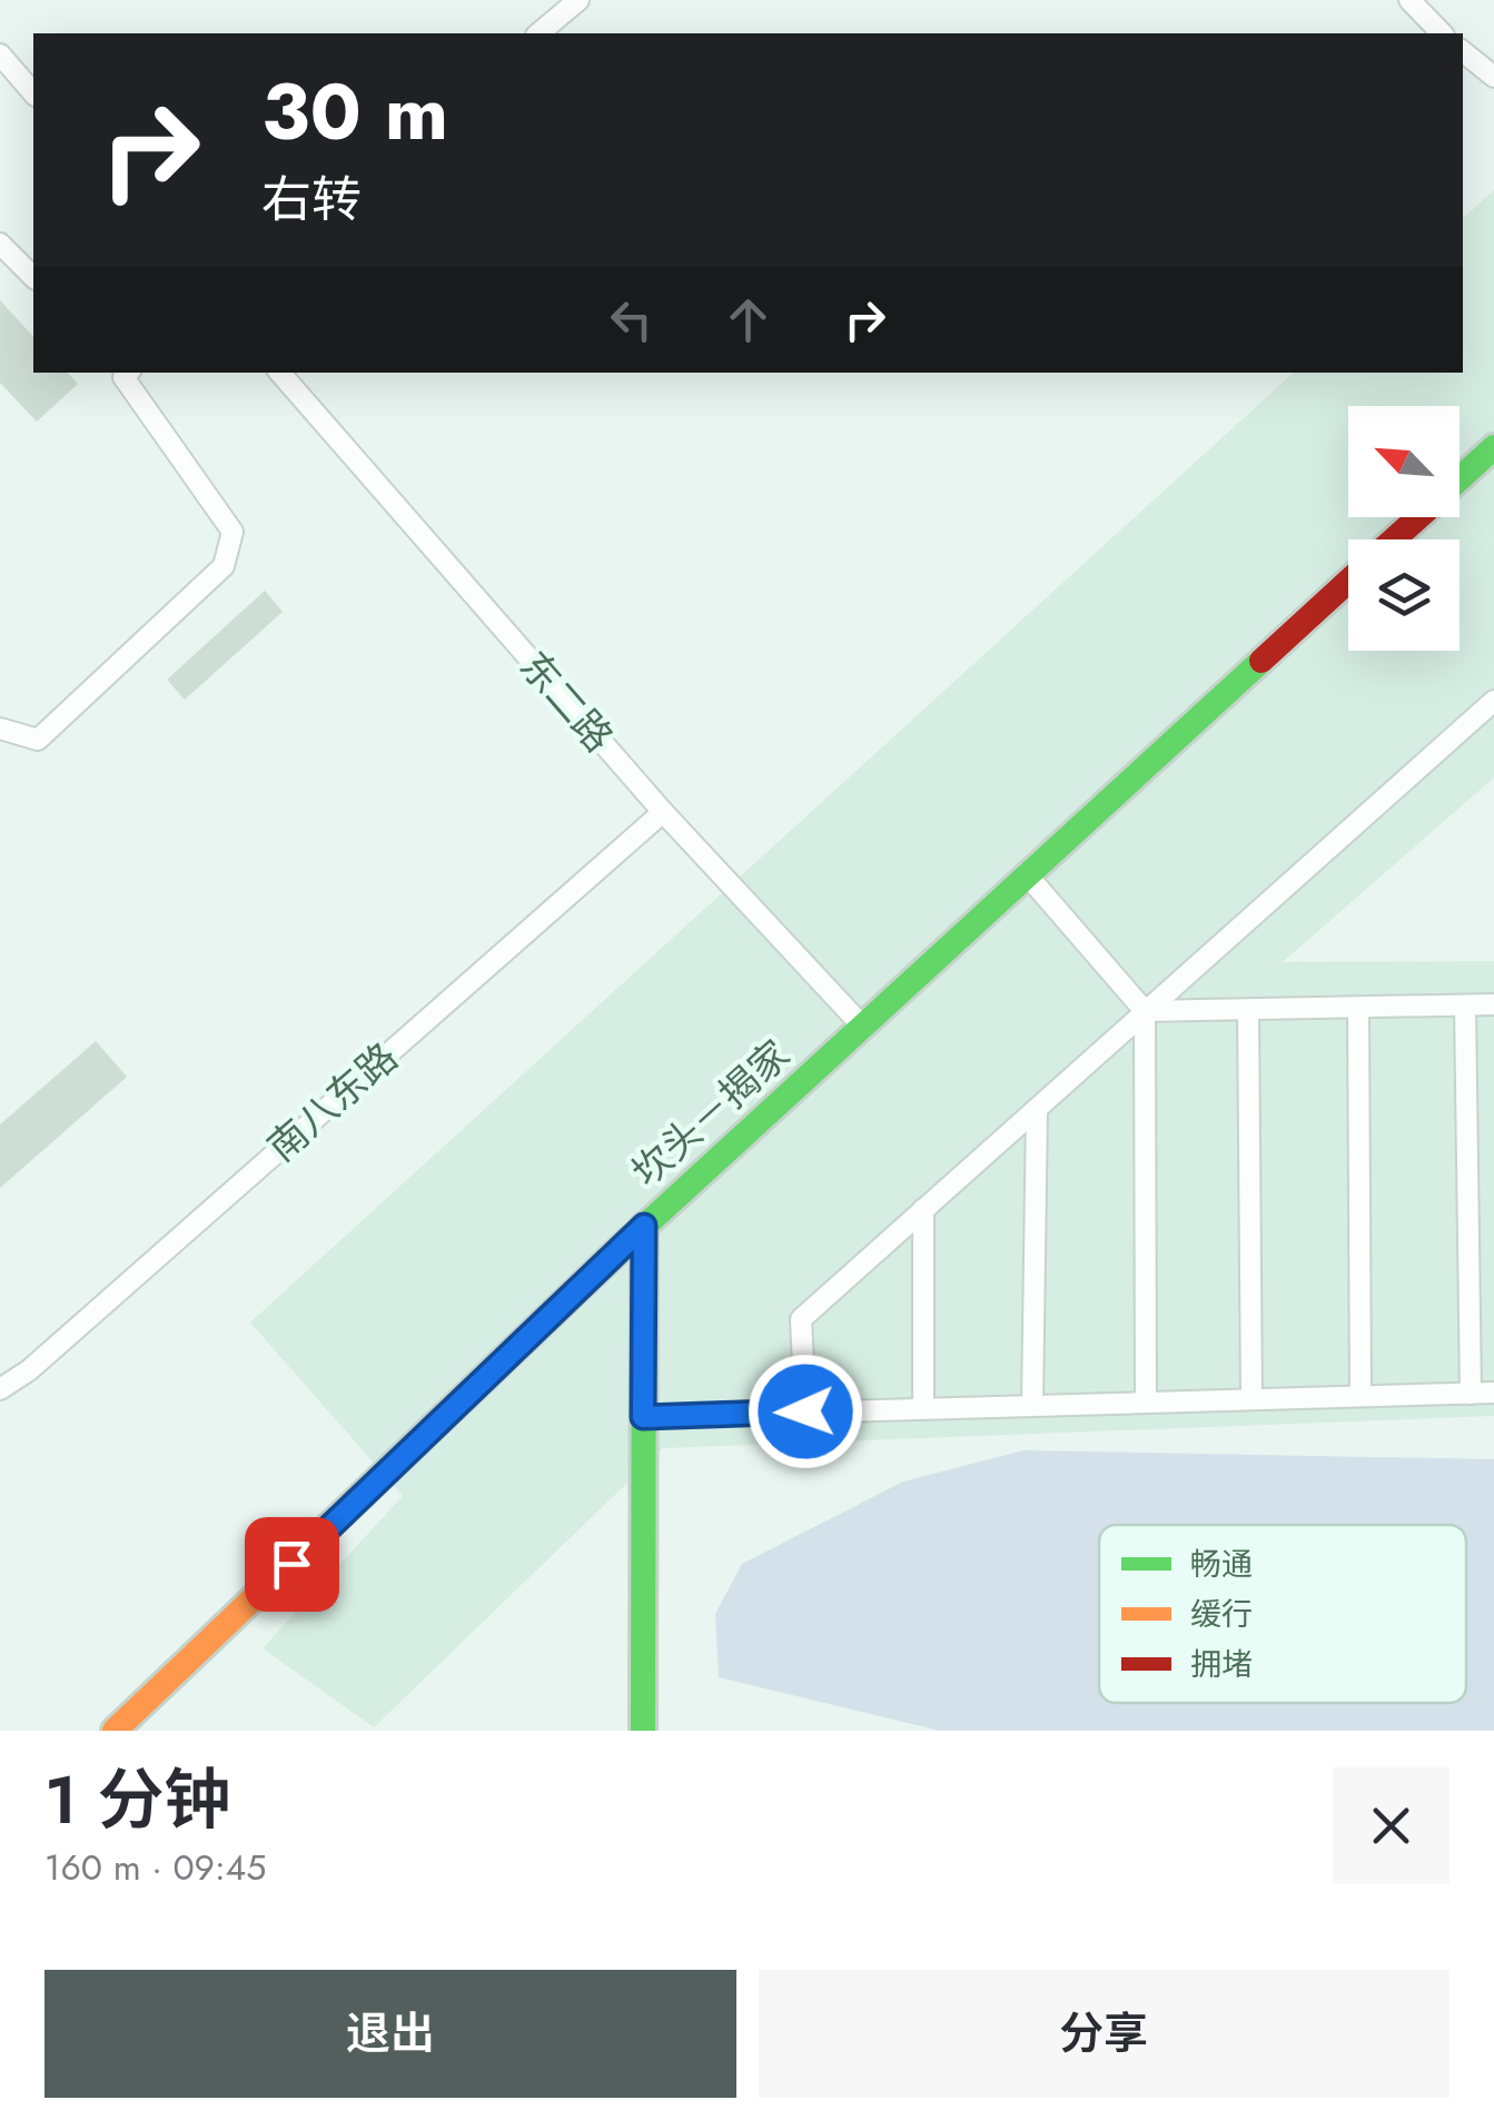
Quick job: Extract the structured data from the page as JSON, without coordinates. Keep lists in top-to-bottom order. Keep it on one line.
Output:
{"streets":{"main road":["坎头－揭家"],"lane":["东二路","南八东路"]},"crossings":[["东二路","南八东路"],["东二路","坎头－揭家"]],"legend":["畅通","缓行","拥堵"],"north":"top left","page":{"turn":["30 m","右转"],"heading":["1 分钟","160 m · 09:45"],"buttons":["退出","分享"]}}
